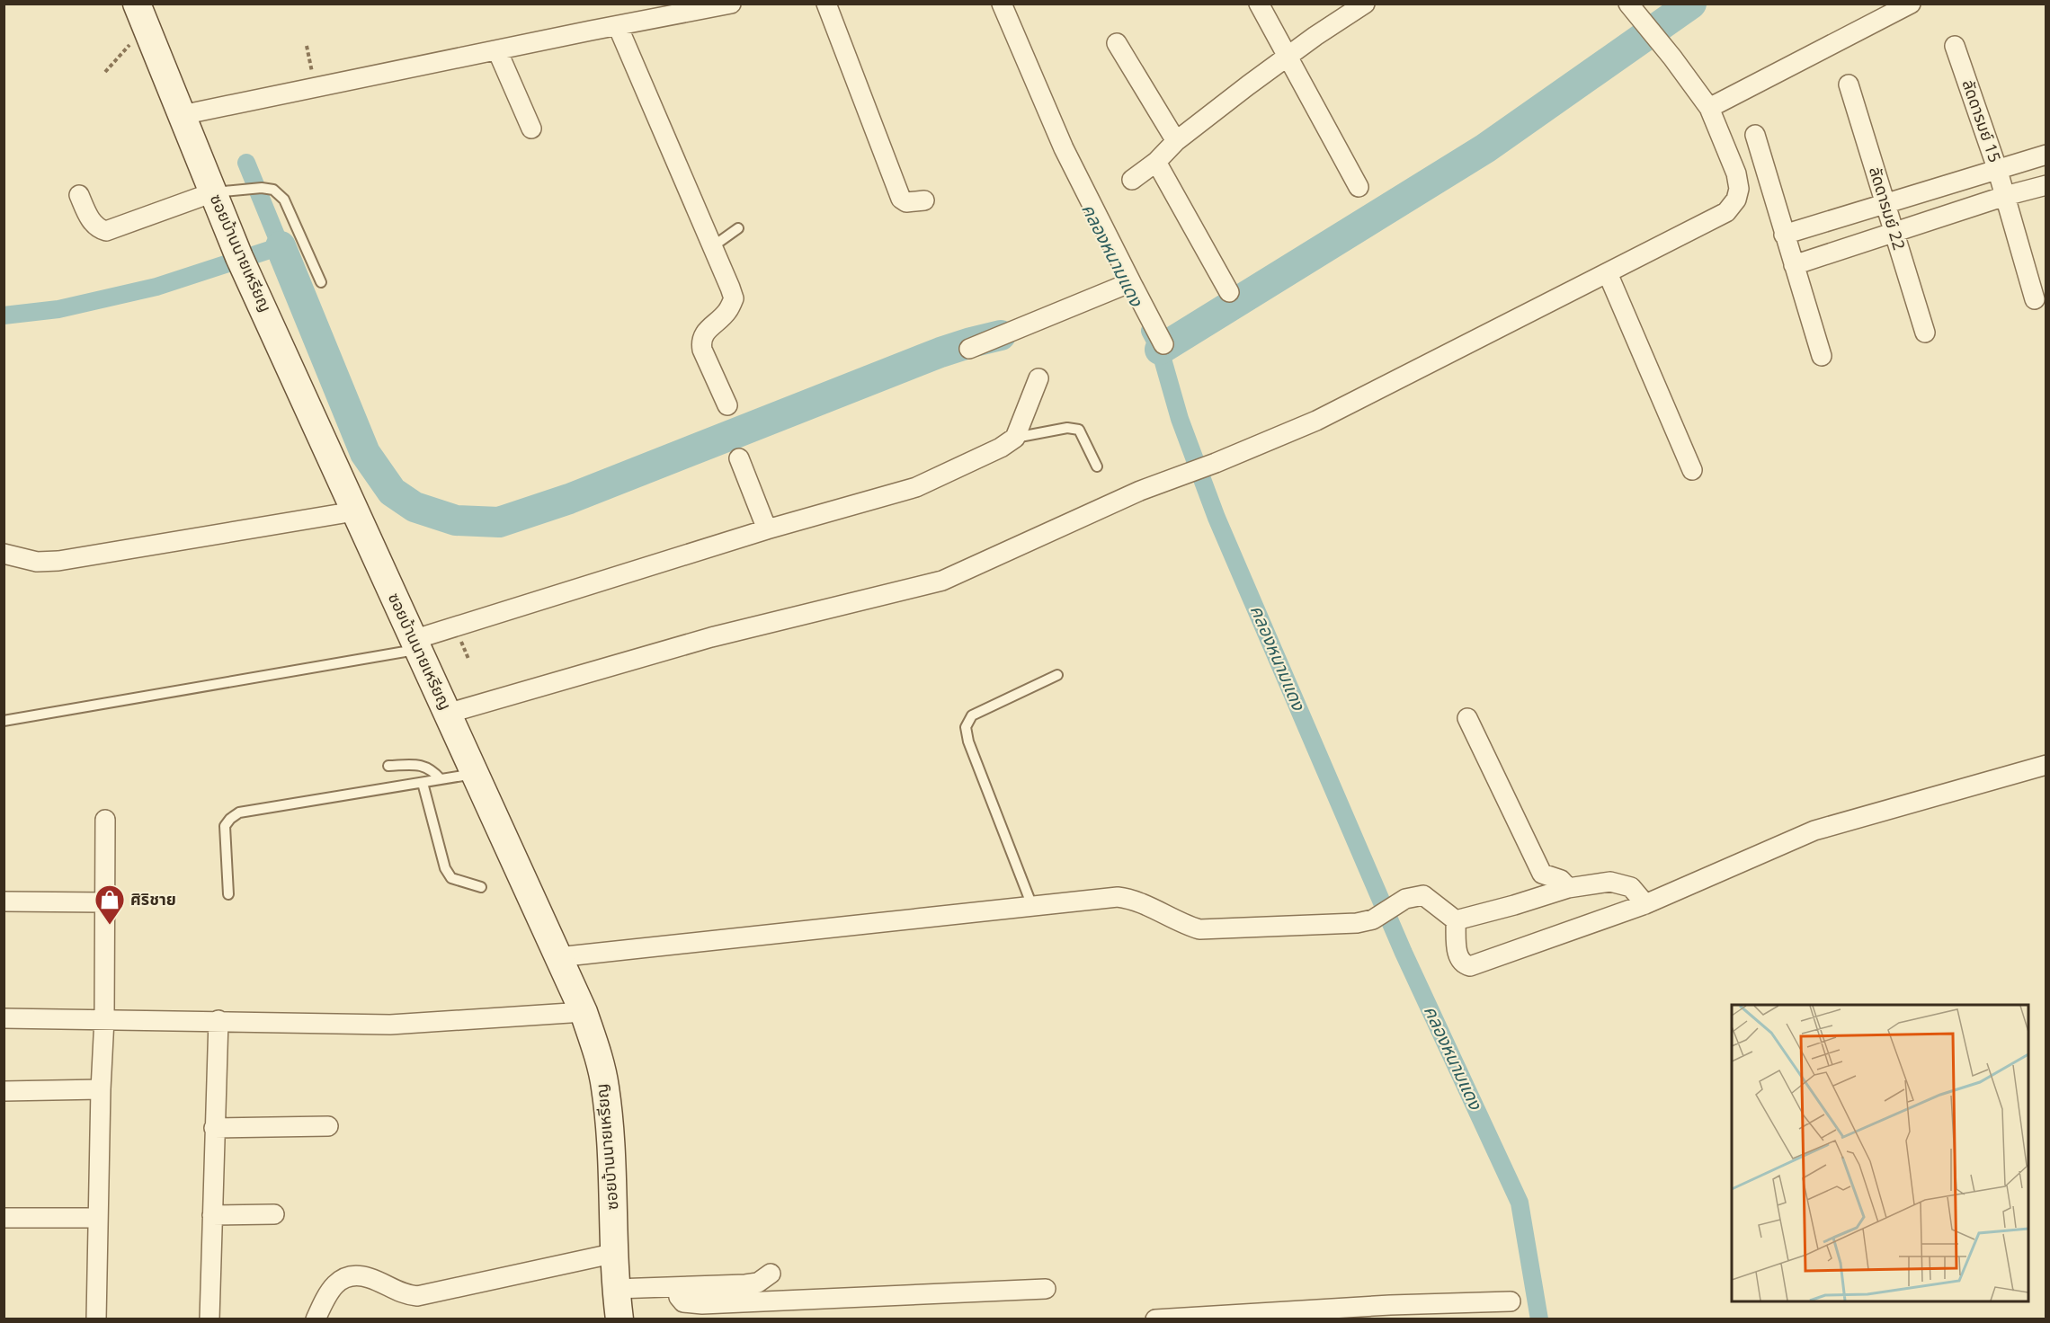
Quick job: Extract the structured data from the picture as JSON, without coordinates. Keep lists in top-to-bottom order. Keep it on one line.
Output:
{"streets":{"street":["ลัดดารมย์ 15","ลัดดารมย์ 22","ซอยบ้านนายเหรียญ"]},"water":["คลองหนามแดง"],"places":{"shop":["ศิริชาย"]}}
